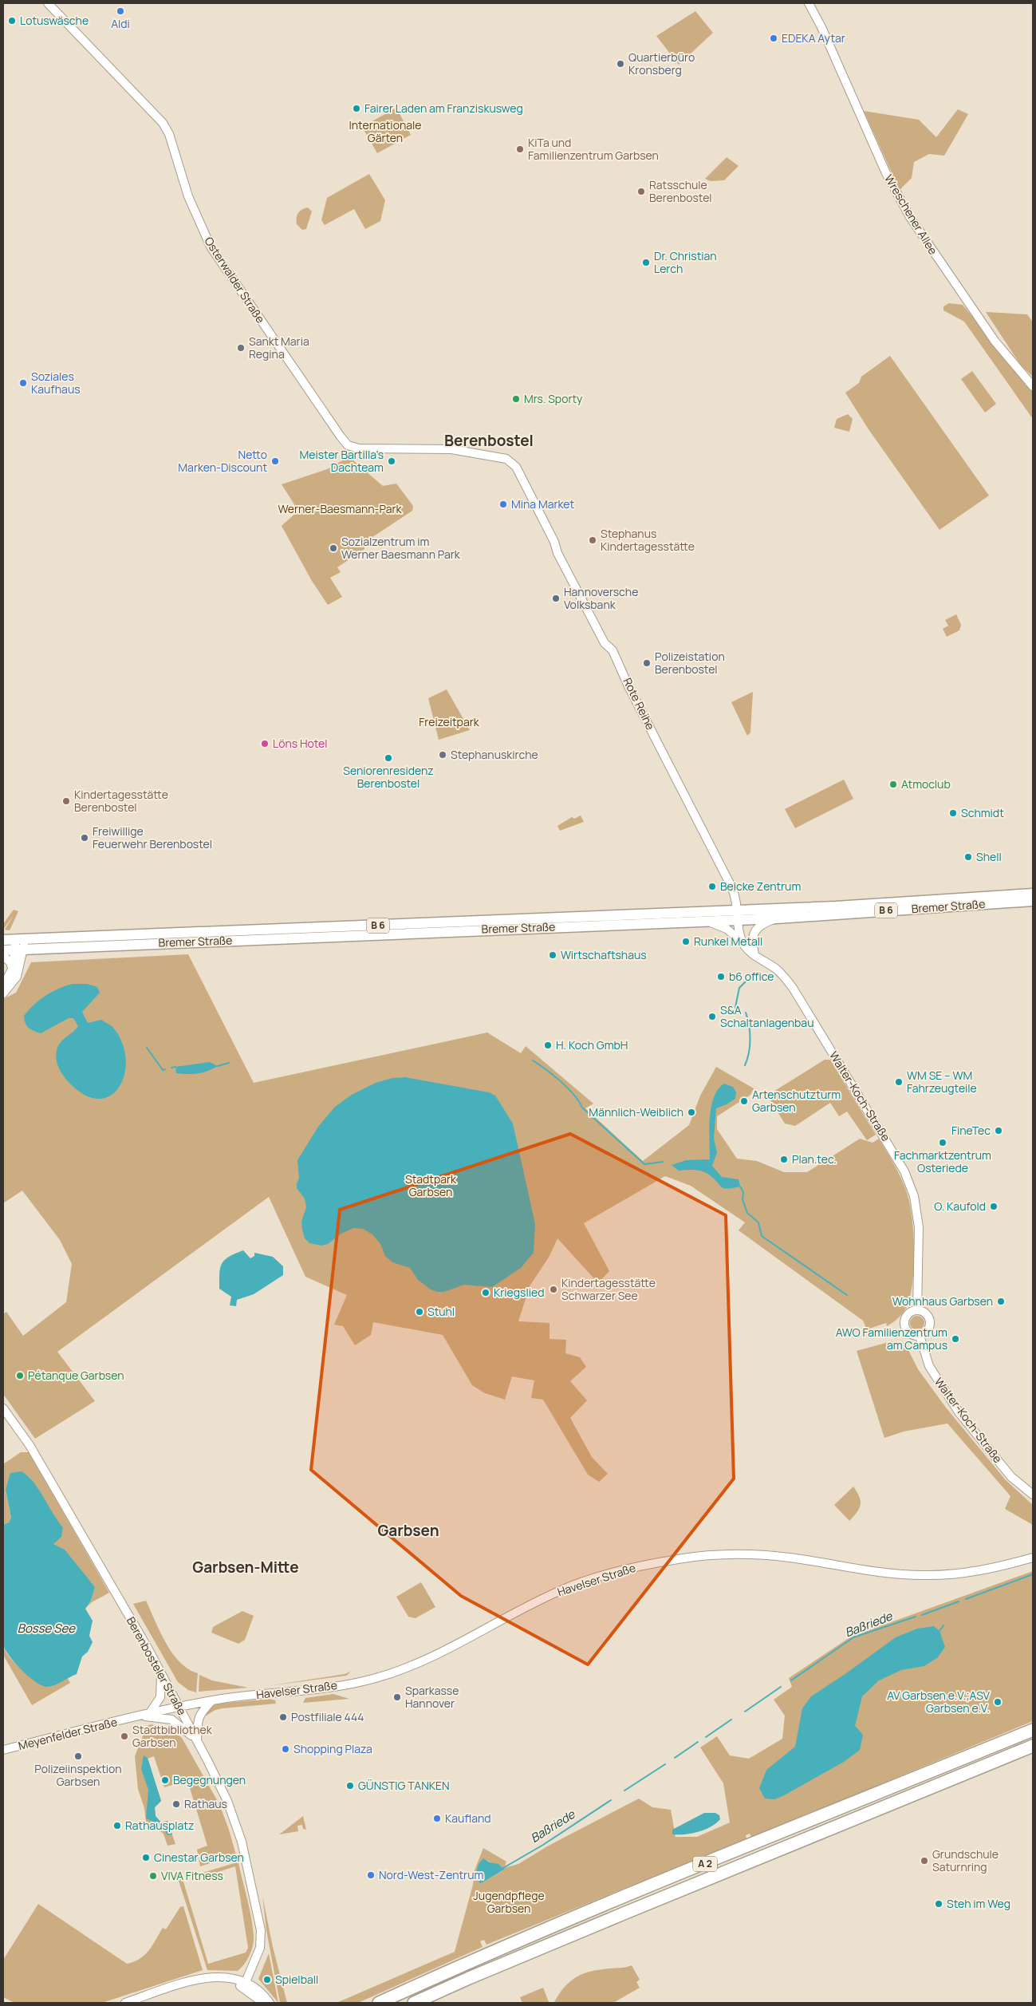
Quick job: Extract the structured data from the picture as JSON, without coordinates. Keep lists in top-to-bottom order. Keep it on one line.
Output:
{"streets":{"highway":["A 2"],"main road":["Bremer Straße","B 6"],"street":["Wreschener Allee","Osterwalder Straße","Rote Reihe","Walter-Koch-Straße","Havelser Straße","Berenbosteler Straße","Meyenfelder Straße"]},"crossings":[["Osterwalder Straße","Rote Reihe"],["Rote Reihe","Bremer Straße"],["Bremer Straße","Walter-Koch-Straße"],["Havelser Straße","Berenbosteler Straße"],["Havelser Straße","Meyenfelder Straße"],["Berenbosteler Straße","Meyenfelder Straße"]],"districts":["Berenbostel","Garbsen","Garbsen-Mitte"],"water":["Baßriede","Bosse See"],"parks":["Internationale Gärten","Werner-Baesmann-Park","Freizeitpark","Stadtpark Garbsen","Jugendpflege Garbsen"],"places":["Aldi","Lotuswäsche","EDEKA Aytar","Quartierbüro Kronsberg","Fairer Laden am Franziskusweg","KiTa und Familienzentrum Garbsen","Ratsschule Berenbostel","Dr. Christian Lerch","Sankt Maria Regina","Soziales Kaufhaus","Mrs. Sporty","Netto Marken-Discount","Meister Bartilla's Dachteam","Mina Market","Stephanus Kindertagesstätte","Sozialzentrum im Werner Baesmann Park","Hannoversche Volksbank","Polizeistation Berenbostel","Löns Hotel","Stephanuskirche","Seniorenresidenz Berenbostel","Atmoclub","Kindertagesstätte Berenbostel","Schmidt","Freiwillige Feuerwehr Berenbostel","Shell","Beicke Zentrum","Runkel Metall","Wirtschaftshaus","b6 office","S&A Schaltanlagenbau","H. Koch GmbH","WM SE – WM Fahrzeugteile","Artenschutzturm Garbsen","Männlich-Weiblich","FineTec","Fachmarktzentrum Osteriede","Plan.tec.","O. Kaufold","Kindertagesstätte Schwarzer See","Kriegslied","Wohnhaus Garbsen","Stuhl","AWO Familienzentrum am Campus","Pétanque Garbsen","Sparkasse Hannover","AV Garbsen e.V.;ASV Garbsen e.V.","Postfiliale 444","Stadtbibliothek Garbsen","Shopping Plaza","Polizeiinspektion Garbsen","Begegnungen","GÜNSTIG TANKEN","Rathaus","Kaufland","Rathausplatz","Cinestar Garbsen","Grundschule Saturnring","Nord-West-Zentrum","VIVA Fitness","Steh im Weg","Spielball"]}
